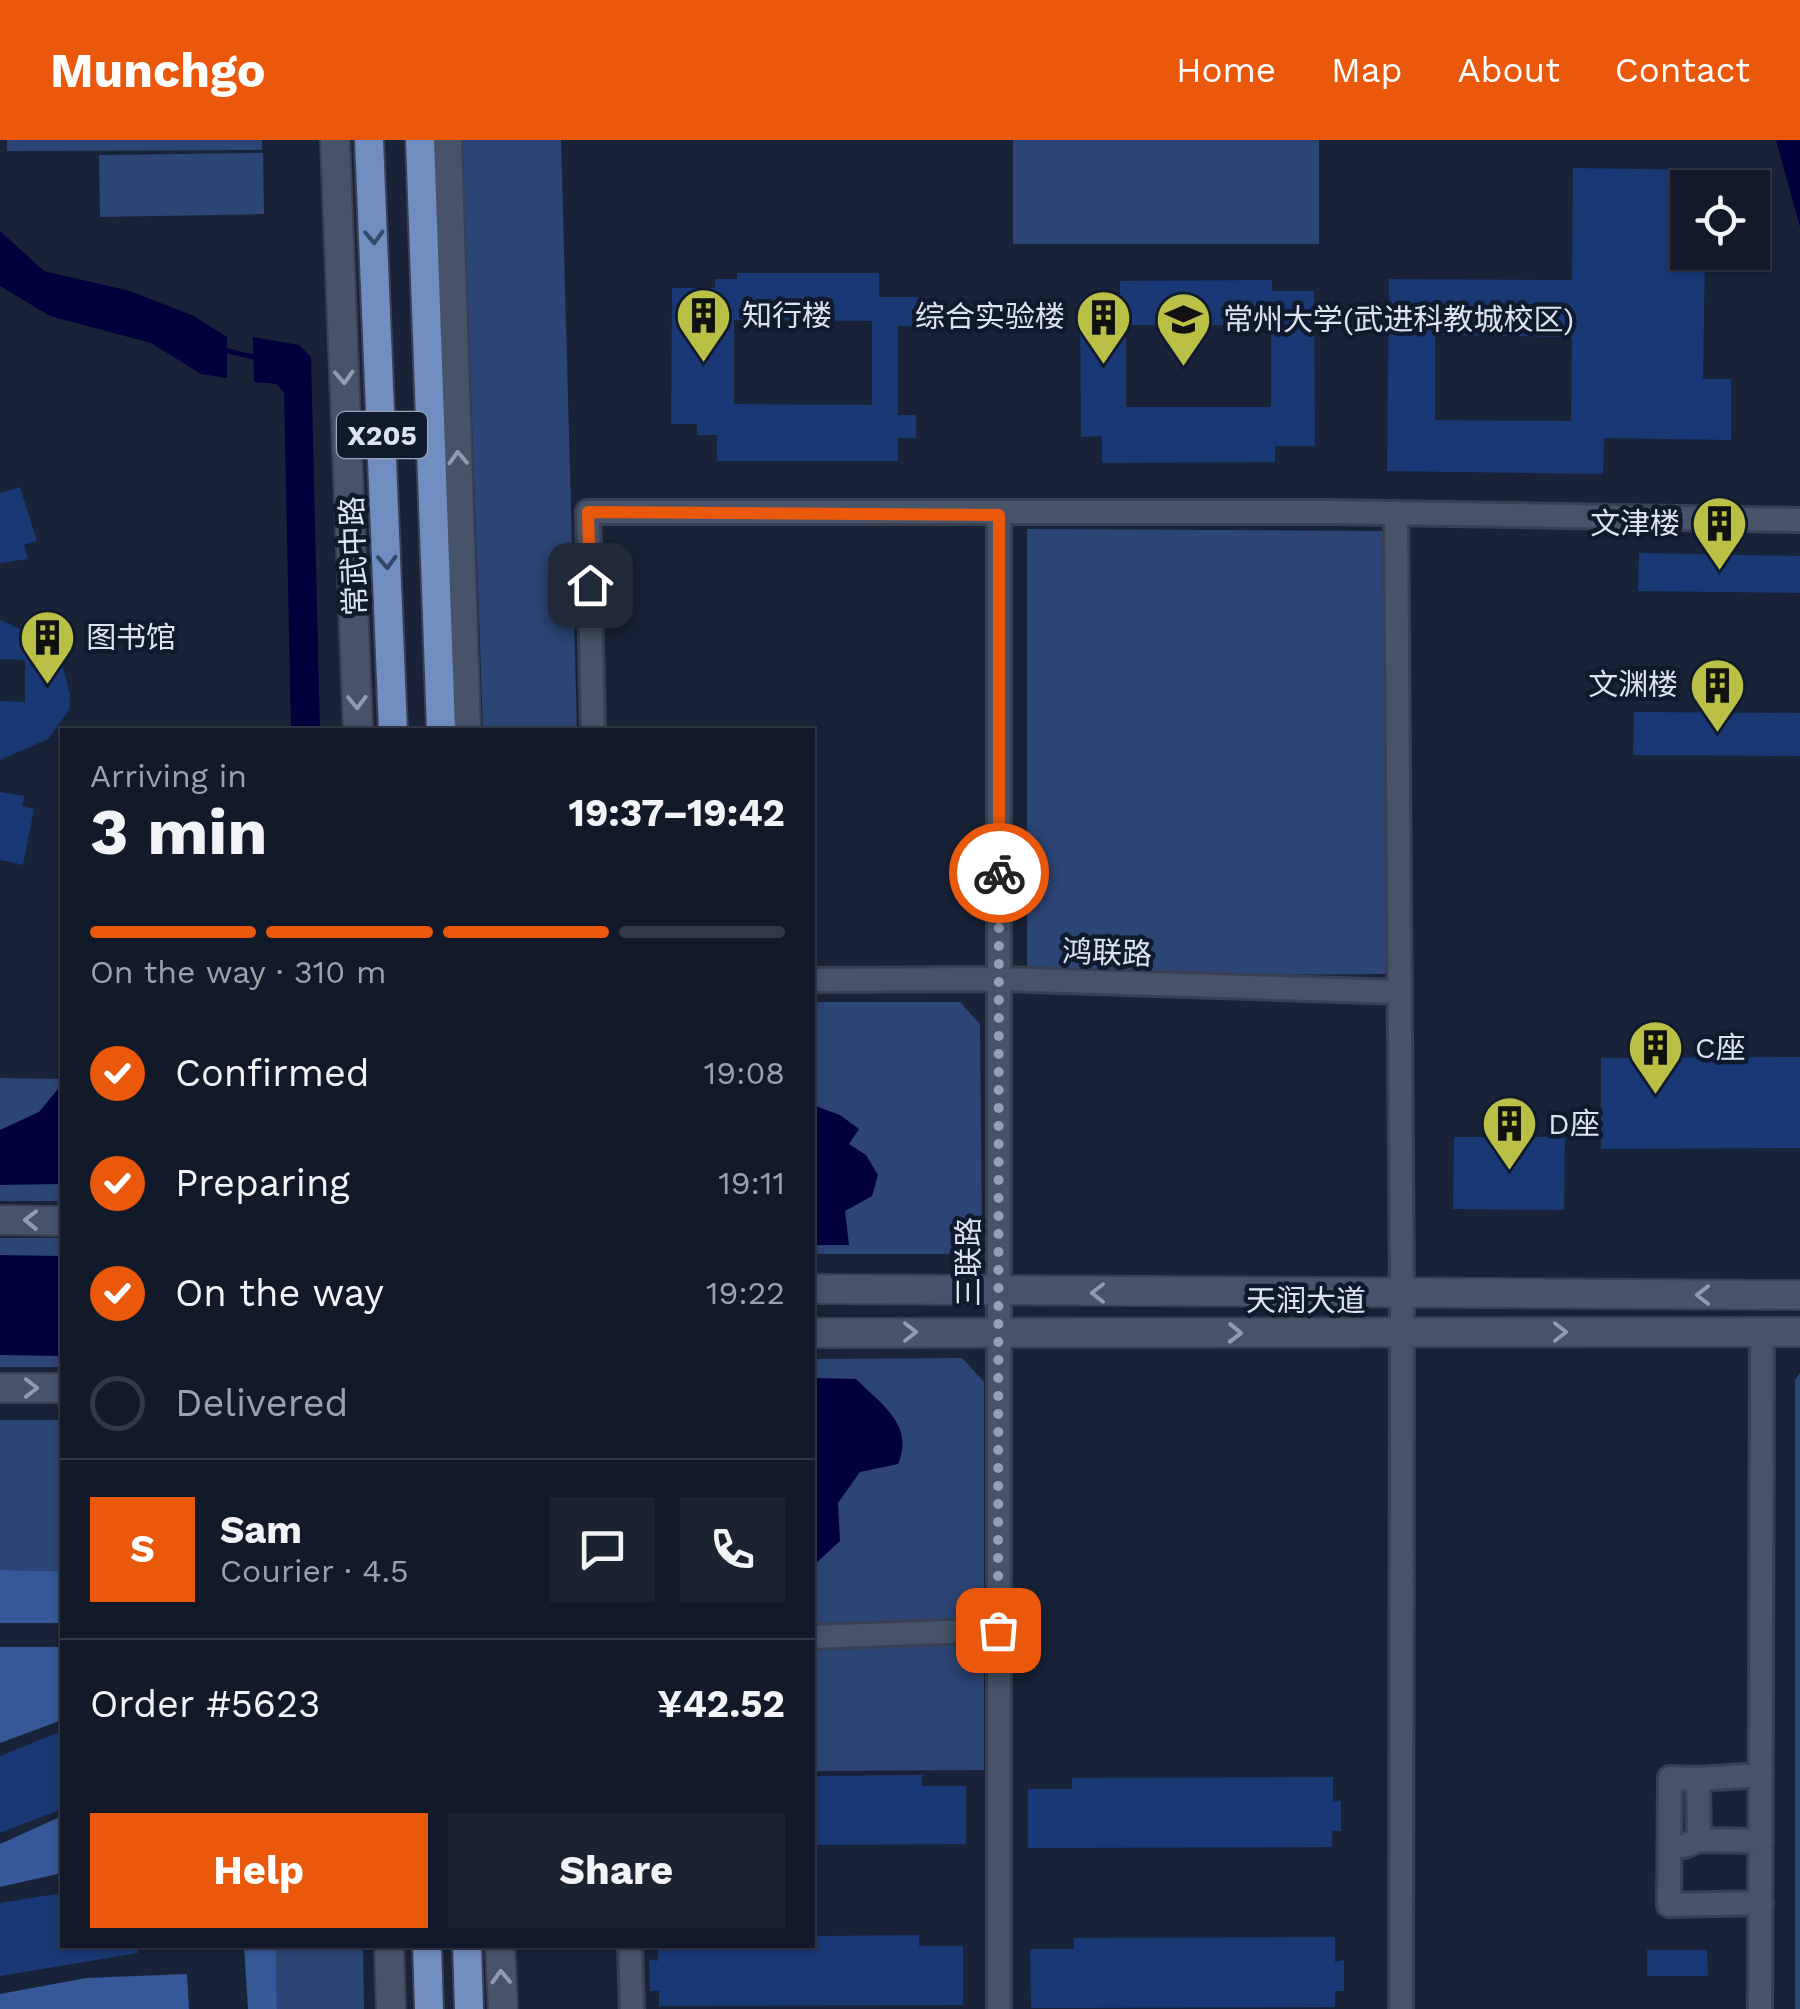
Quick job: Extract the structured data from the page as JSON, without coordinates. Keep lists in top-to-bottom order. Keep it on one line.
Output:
{"streets":{"main road":["X205","常武中路"],"street":["鸿联路","三联路","天润大道"]},"crossings":[["鸿联路","三联路"],["三联路","天润大道"]],"places":{"building":["知行楼","综合实验楼","文津楼","图书馆","文渊楼","C座","D座"],"school or university":["常州大学(武进科教城校区)"]},"page":{"header":"Munchgo","nav":["Home","Map","About","Contact"],"heading":["3 min","Arriving in","19:37–19:42"],"panel":["Sam","Courier · 4.5","Order #5623","¥42.52"],"bar":"On the way · 310 m","list":[["Confirmed","19:08"],["Preparing","19:11"],["On the way","19:22"],"Delivered"],"round":"S","buttons":["Help","Share"]}}
